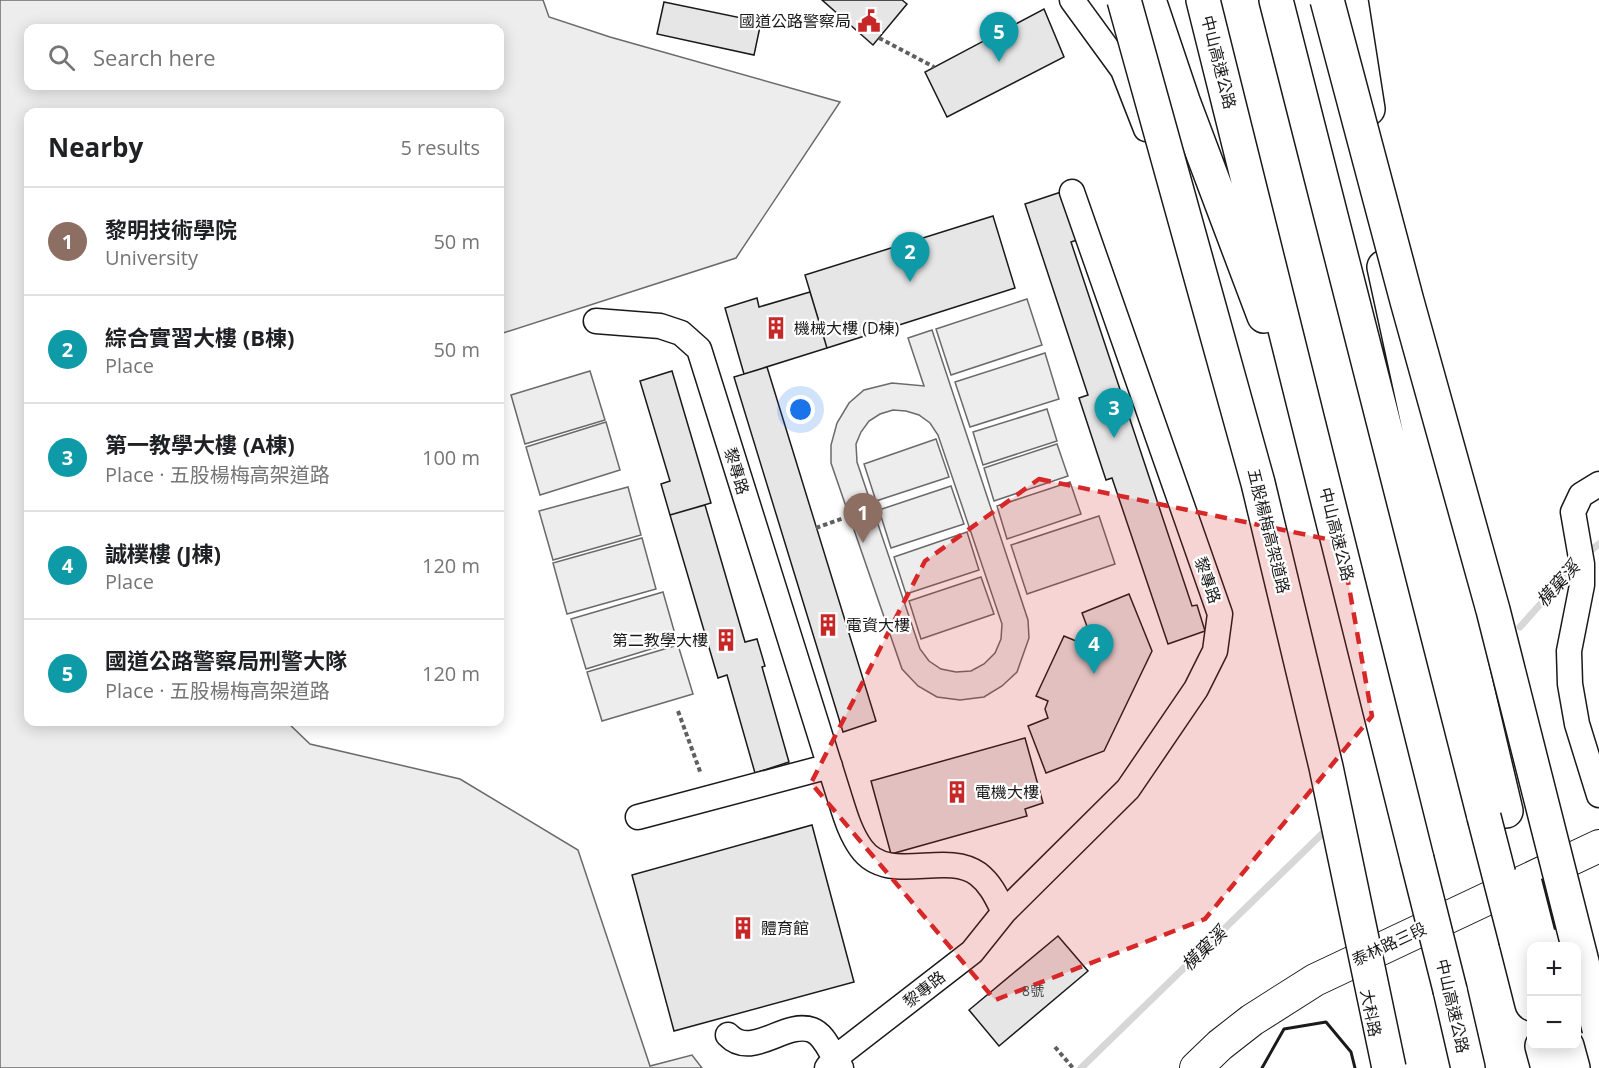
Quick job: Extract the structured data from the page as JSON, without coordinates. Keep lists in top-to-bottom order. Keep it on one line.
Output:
{"streets":{"highway":["中山高速公路","五股楊梅高架道路"],"main road":["泰林路三段"],"street":["黎專路","大科路"]},"crossings":[["泰林路三段","大科路"]],"water":["橫窠溪"],"places":{"public building":["國道公路警察局"],"building":["機械大樓 (D棟)","電資大樓","第二教學大樓","電機大樓","體育館"]},"house_numbers":["8號"],"page":{"pins":["5","2","3","1","4"],"search":"Search here","heading":["Nearby","5 results"],"list":[{"mark":"1","name":"黎明技術學院","note":"University","value":"50 m"},{"mark":"2","name":"綜合實習大樓 (B棟)","note":"Place","value":"50 m"},{"mark":"3","name":"第一教學大樓 (A棟)","note":"Place · 五股楊梅高架道路","value":"100 m"},{"mark":"4","name":"誠樸樓 (J棟)","note":"Place","value":"120 m"},{"mark":"5","name":"國道公路警察局刑警大隊","note":"Place · 五股楊梅高架道路","value":"120 m"}],"map_buttons":["+","−"]}}
